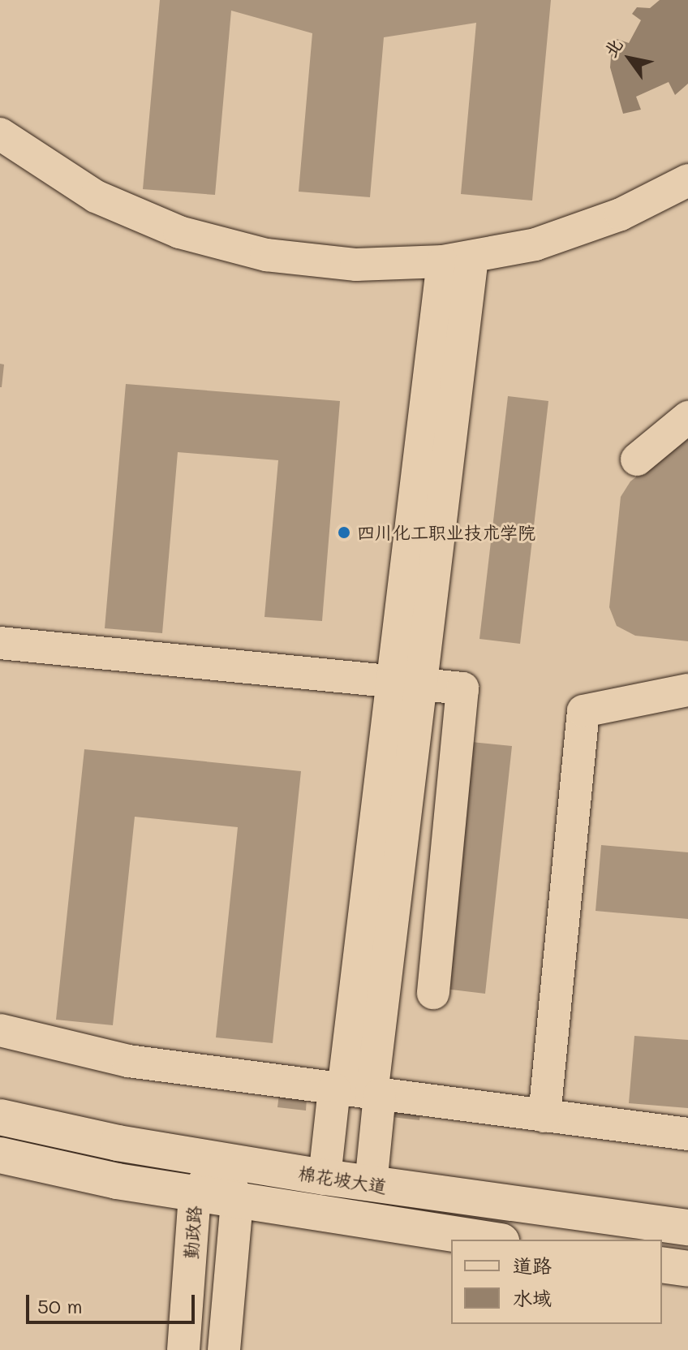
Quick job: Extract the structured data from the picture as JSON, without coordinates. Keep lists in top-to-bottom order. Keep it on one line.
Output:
{"streets":{"main road":["棉花坡大道"],"street":["勤政路"]},"crossings":[["棉花坡大道","勤政路"]],"places":["四川化工职业技术学院"],"legend":["道路","水域"],"scale_bar":"50 m","north":"top left"}
